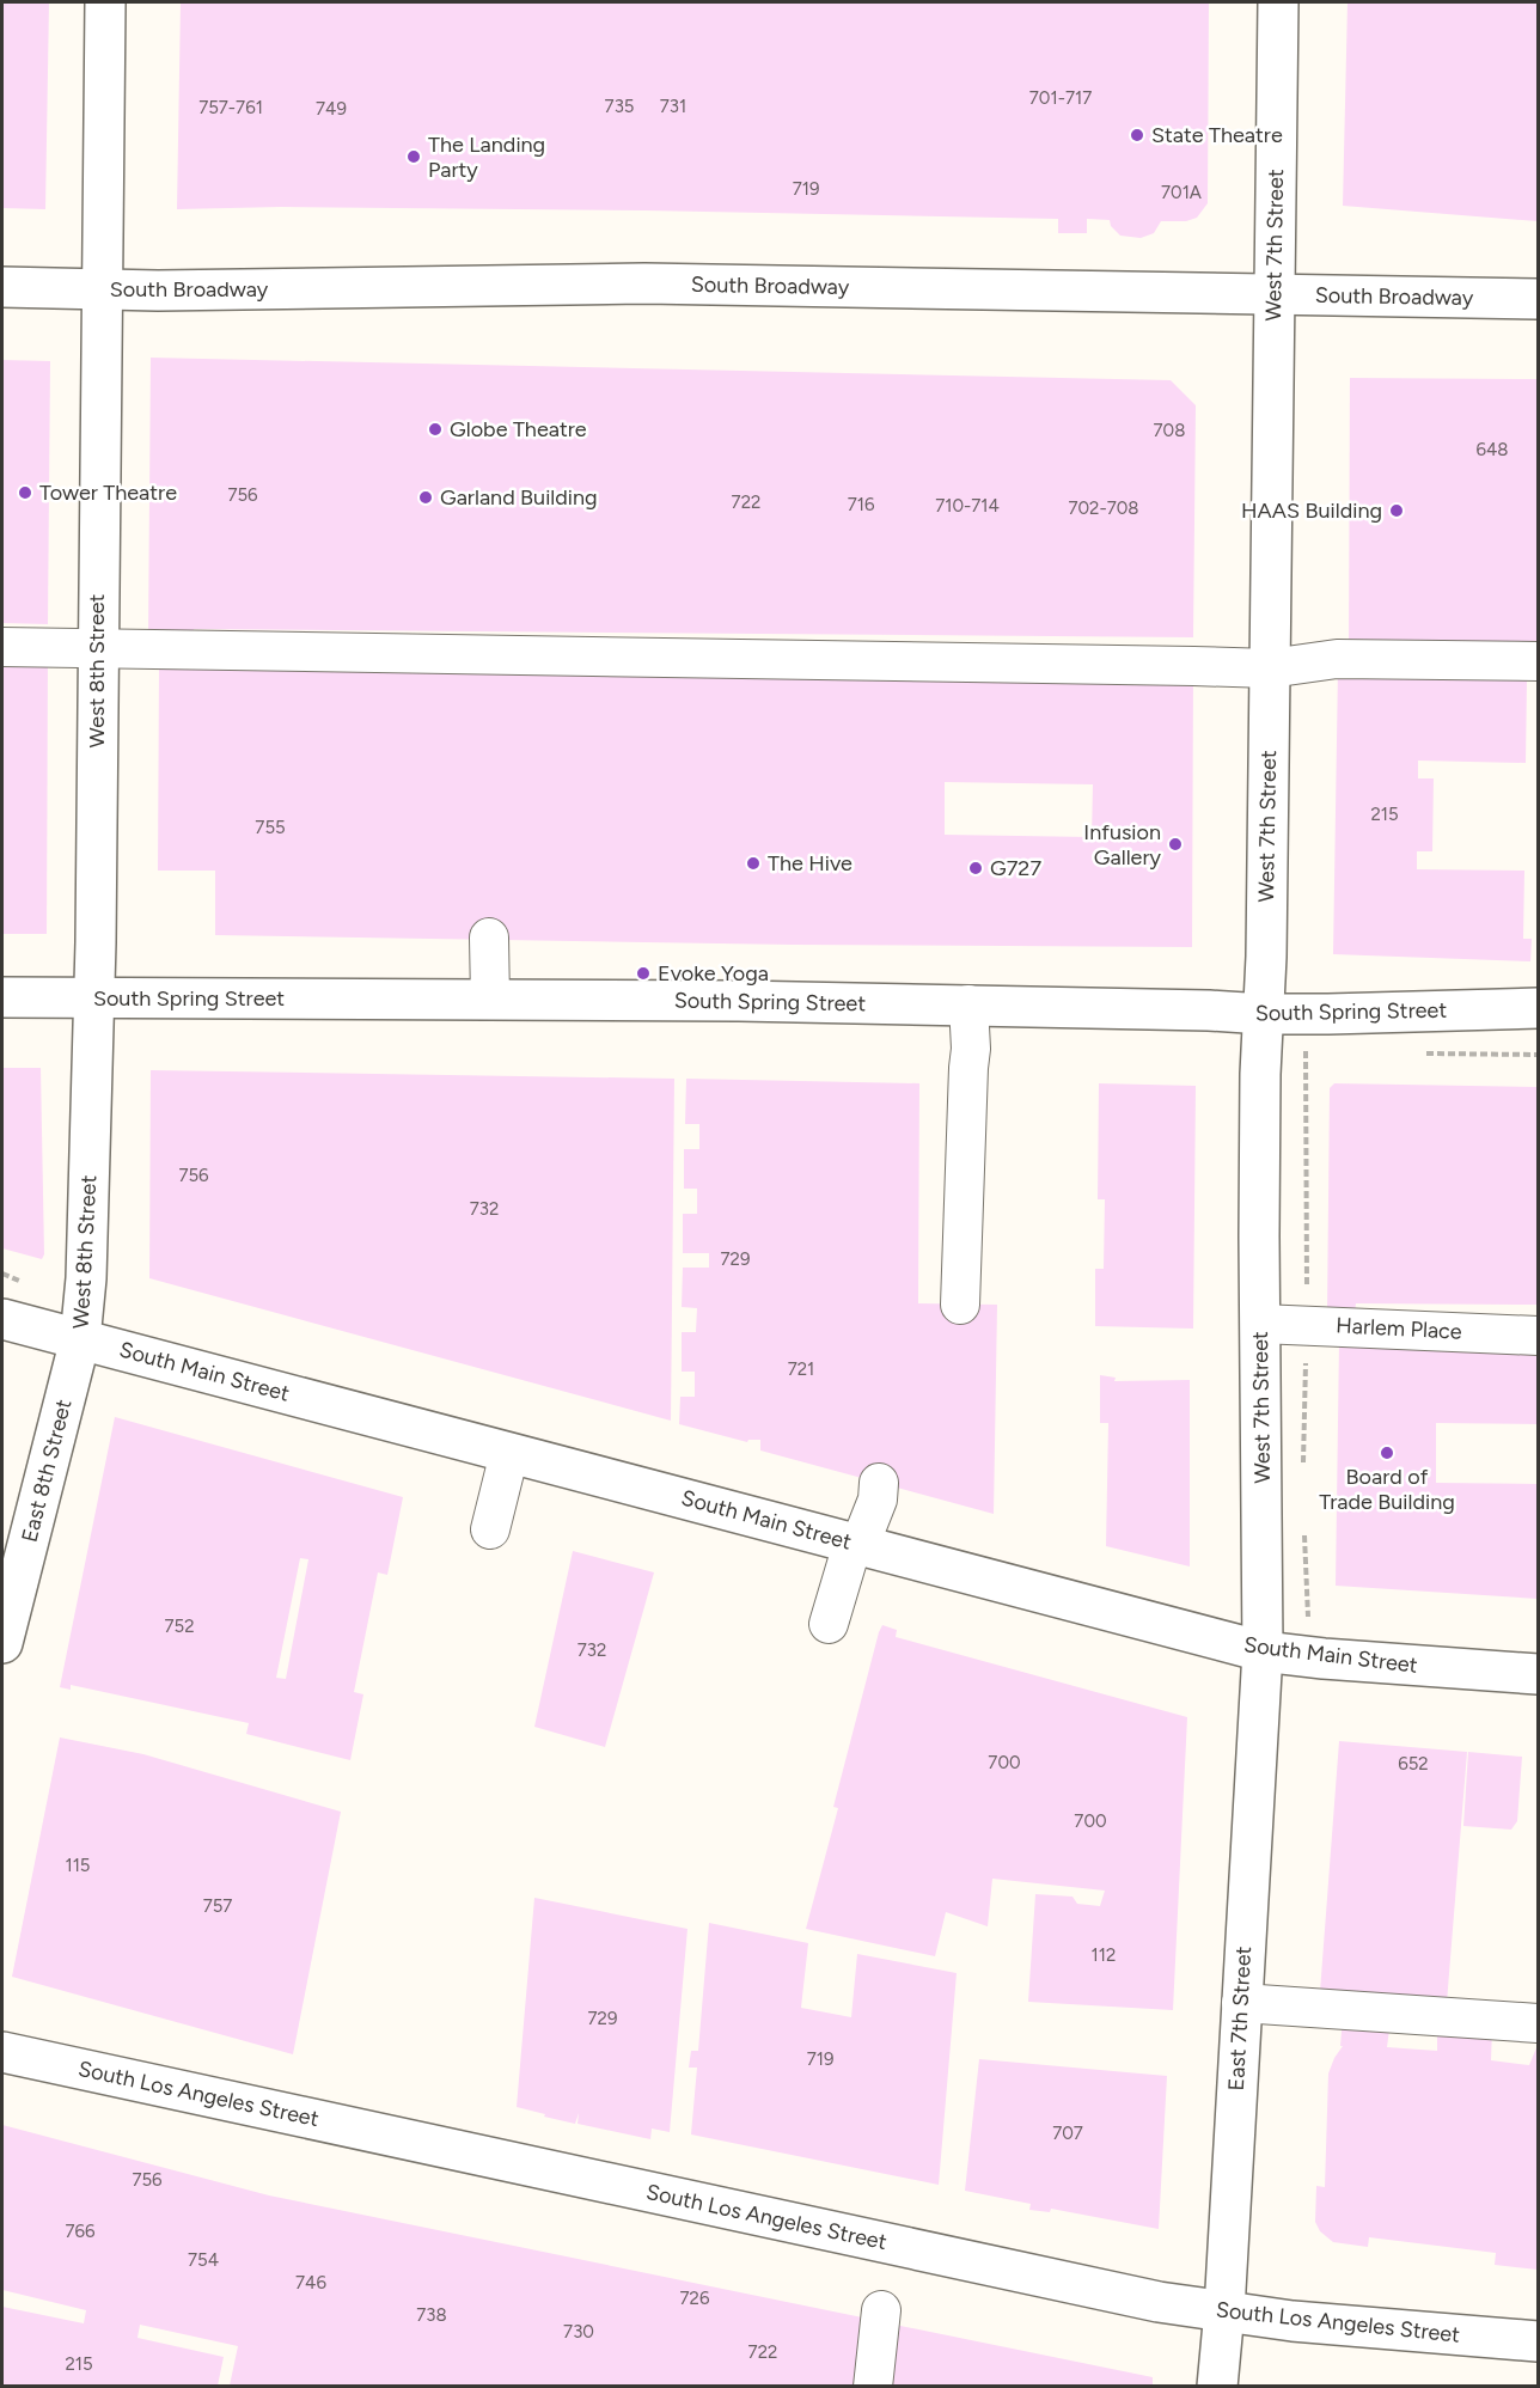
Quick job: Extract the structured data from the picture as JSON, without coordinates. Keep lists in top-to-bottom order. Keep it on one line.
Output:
{"streets":{"main road":["West 7th Street","South Broadway","West 8th Street","South Spring Street","South Main Street","East 8th Street","East 7th Street","South Los Angeles Street"],"street":["Harlem Place"]},"crossings":[["West 7th Street","South Broadway"],["West 7th Street","South Spring Street"],["West 7th Street","Harlem Place"],["West 7th Street","South Main Street"],["West 7th Street","East 7th Street"],["South Broadway","West 8th Street"],["West 8th Street","South Spring Street"],["West 8th Street","South Main Street"],["West 8th Street","East 8th Street"],["South Main Street","East 8th Street"],["South Main Street","East 7th Street"],["East 7th Street","South Los Angeles Street"]],"places":["State Theatre","The Landing Party","Globe Theatre","Tower Theatre","Garland Building","HAAS Building","Infusion Gallery","The Hive","G727","Evoke Yoga","Board of Trade Building"],"house_numbers":["701-717","735","731","757-761","749","719","701A","708","648","756","722","716","710-714","702-708","215","755","756","732","729","721","752","732","700","652","700","115","757","112","729","719","707","756","766","754","746","726","738","730","722","215"]}
